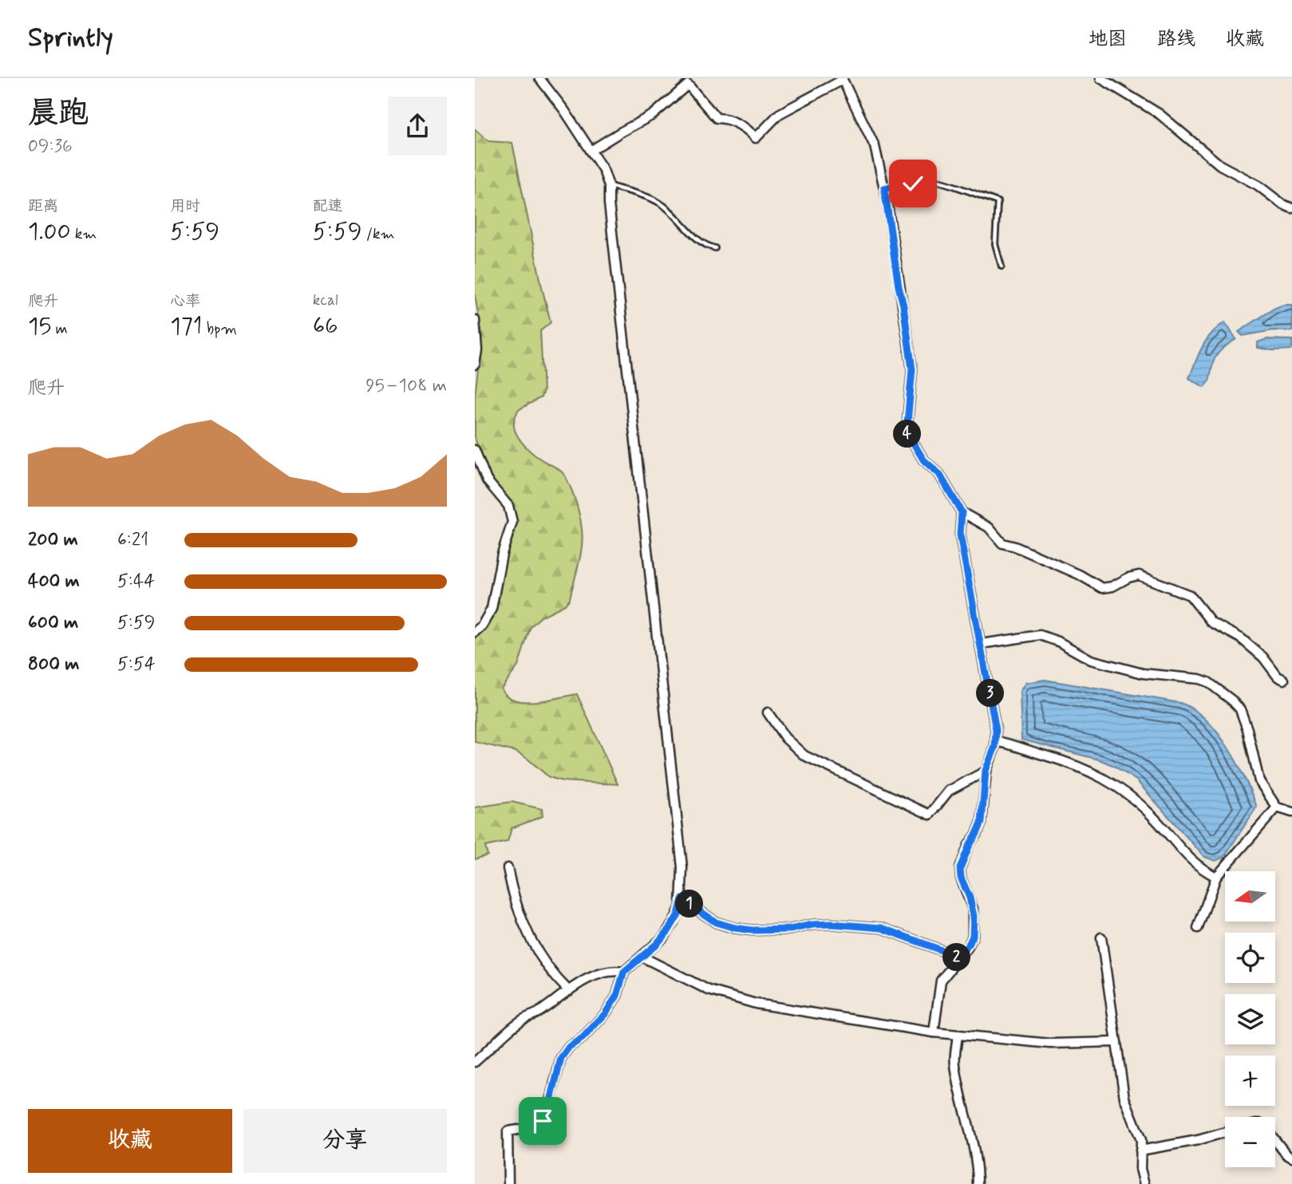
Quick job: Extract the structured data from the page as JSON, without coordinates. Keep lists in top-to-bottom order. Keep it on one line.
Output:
{"north":"left","page":{"header":"Sprintly","nav":["地图","路线","收藏"],"heading":["晨跑","09:36"],"stats":[["距离","1.00 km"],["用时","5:59"],["配速","5:59 /km"],["爬升","15 m"],["心率","171 bpm"],["kcal","66"]],"chart":["爬升","95–108 m"],"pins":["4","3","1","2"],"list":[{"name":"200 m","note":"6:21"},{"name":"400 m","note":"5:44"},{"name":"600 m","note":"5:59"},{"name":"800 m","note":"5:54"}],"map_buttons":["+","−"],"buttons":["收藏","分享"]}}
